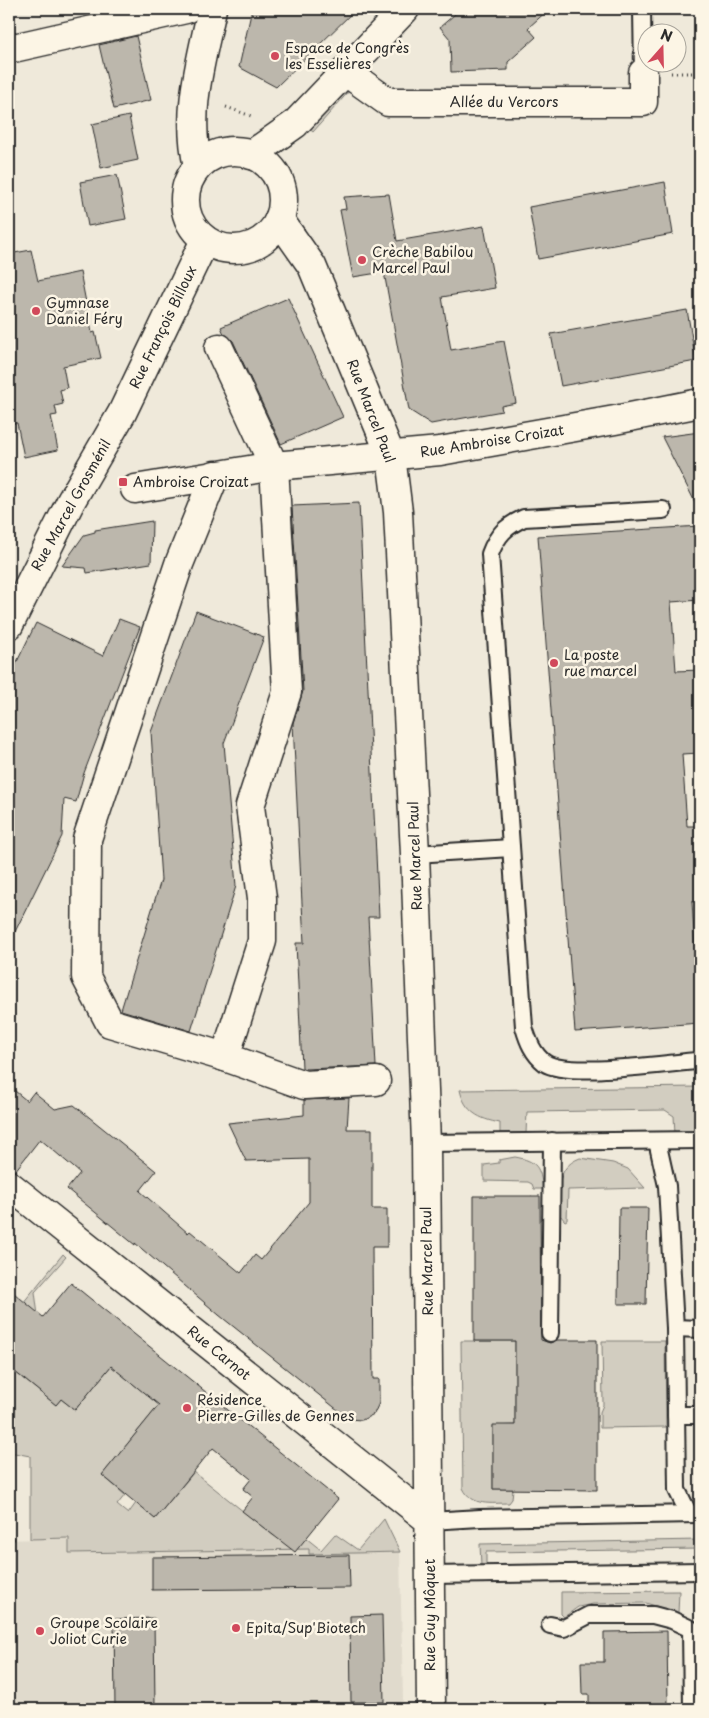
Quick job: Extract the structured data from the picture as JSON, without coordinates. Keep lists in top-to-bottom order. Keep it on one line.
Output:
{"streets":{"street":["Allée du Vercors","Rue François Billoux","Rue Marcel Paul","Rue Ambroise Croizat","Rue Marcel Grosménil","Rue Carnot","Rue Guy Môquet"]},"crossings":[["Rue François Billoux","Rue Marcel Paul"],["Rue François Billoux","Rue Marcel Grosménil"],["Rue Marcel Paul","Rue Ambroise Croizat"],["Rue Marcel Paul","Rue Carnot"],["Rue Marcel Paul","Rue Guy Môquet"],["Rue Carnot","Rue Guy Môquet"]],"places":{"other":["Espace de Congrès les Esselières","Crèche Babilou Marcel Paul","Gymnase Daniel Féry","La poste rue marcel","Résidence Pierre-Gilles de Gennes","Epita/Sup'Biotech","Groupe Scolaire Joliot Curie"],"transit":["Ambroise Croizat"]},"north":"top"}
